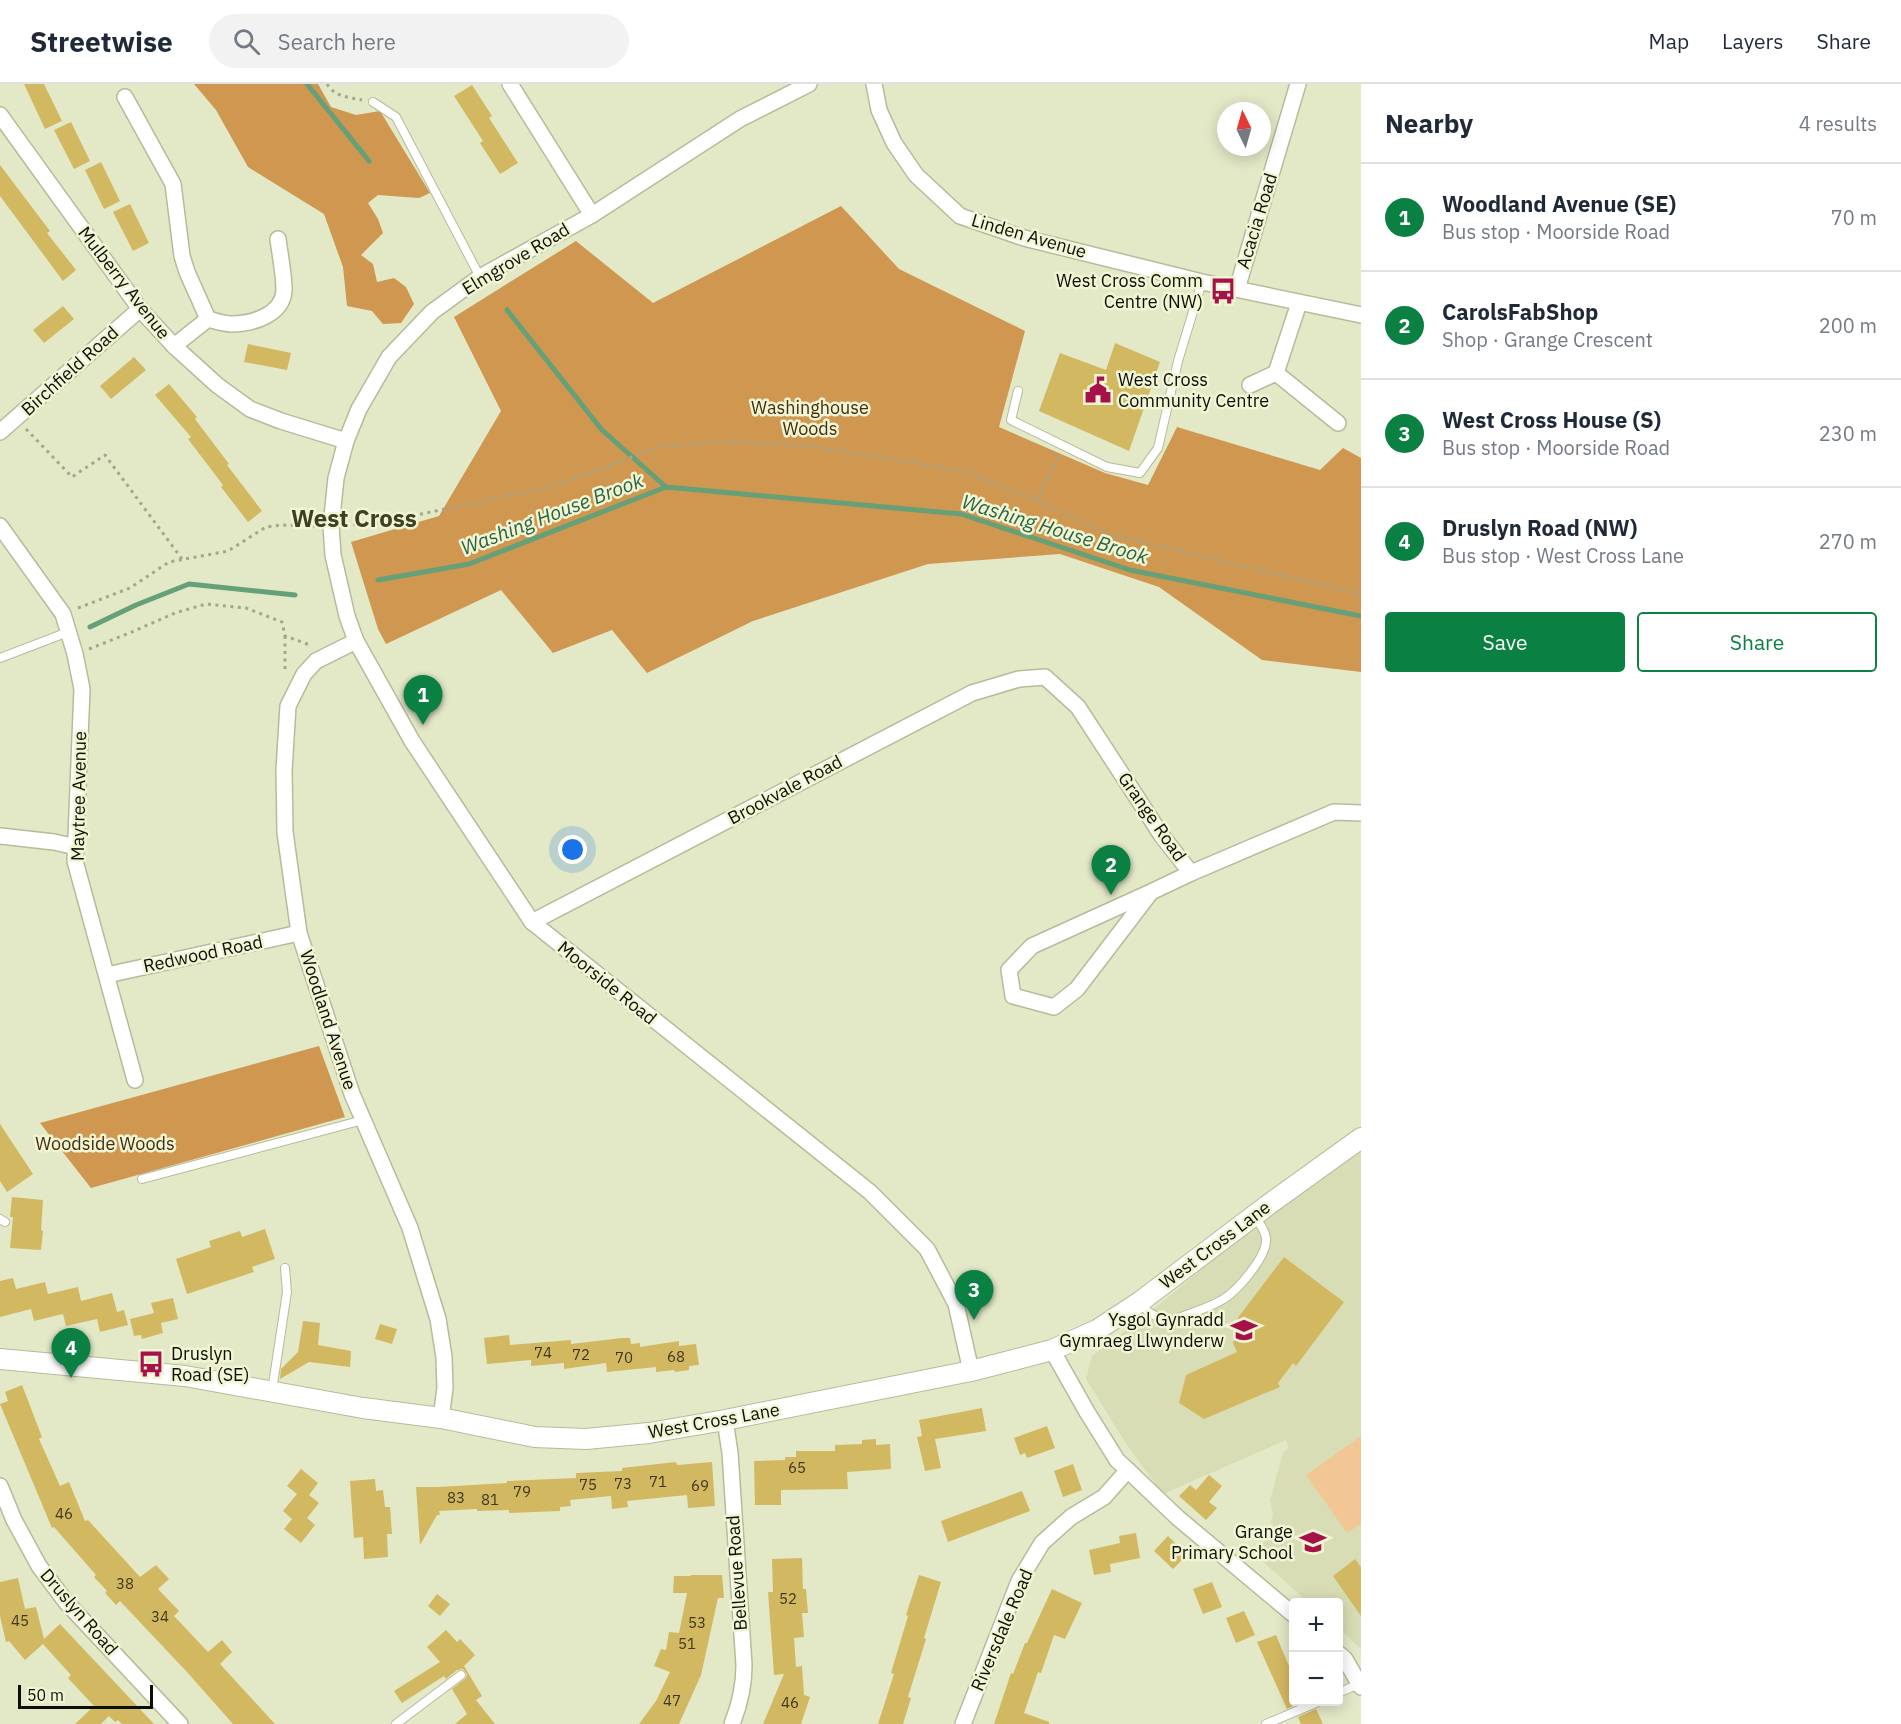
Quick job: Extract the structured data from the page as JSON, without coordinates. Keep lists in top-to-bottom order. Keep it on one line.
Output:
{"streets":{"street":["Acacia Road","Linden Avenue","Elmgrove Road","Mulberry Avenue","Birchfield Road","Brookvale Road","Maytree Avenue","Grange Road","Redwood Road","Moorside Road","Woodland Avenue","West Cross Lane","Bellevue Road","Druslyn Road","Riversdale Road"]},"crossings":[["Acacia Road","Linden Avenue"],["Elmgrove Road","Mulberry Avenue"],["Elmgrove Road","Moorside Road"],["Mulberry Avenue","Birchfield Road"],["Brookvale Road","Grange Road"],["Brookvale Road","Moorside Road"],["Maytree Avenue","Redwood Road"],["Redwood Road","Woodland Avenue"],["Moorside Road","Woodland Avenue"],["Moorside Road","West Cross Lane"],["Woodland Avenue","West Cross Lane"],["West Cross Lane","Bellevue Road"]],"districts":["West Cross"],"water":["Washing House Brook"],"parks":["Washinghouse Woods","Woodside Woods"],"places":{"bus stop":["West Cross Comm Centre (NW)","Druslyn Road (SE)"],"public building":["West Cross Community Centre"],"school or university":["Ysgol Gynradd Gymraeg Llwynderw","Grange Primary School"]},"house_numbers":["74","72","68","70","65","71","73","75","69","79","83","81","46","38","52","34","45","53","51","47","46"],"scale_bar":"50 m","north":"top","page":{"header":"Streetwise","search":"Search here","nav":["Map","Layers","Share"],"heading":["Nearby","4 results"],"list":[{"mark":"1","name":"Woodland Avenue (SE)","note":"Bus stop · Moorside Road","value":"70 m"},{"mark":"2","name":"CarolsFabShop","note":"Shop · Grange Crescent","value":"200 m"},{"mark":"3","name":"West Cross House (S)","note":"Bus stop · Moorside Road","value":"230 m"},{"mark":"4","name":"Druslyn Road (NW)","note":"Bus stop · West Cross Lane","value":"270 m"}],"buttons":["Save","Share"],"pins":["1","2","3","4"],"map_buttons":["+","−"],"scale":"50 m"}}
